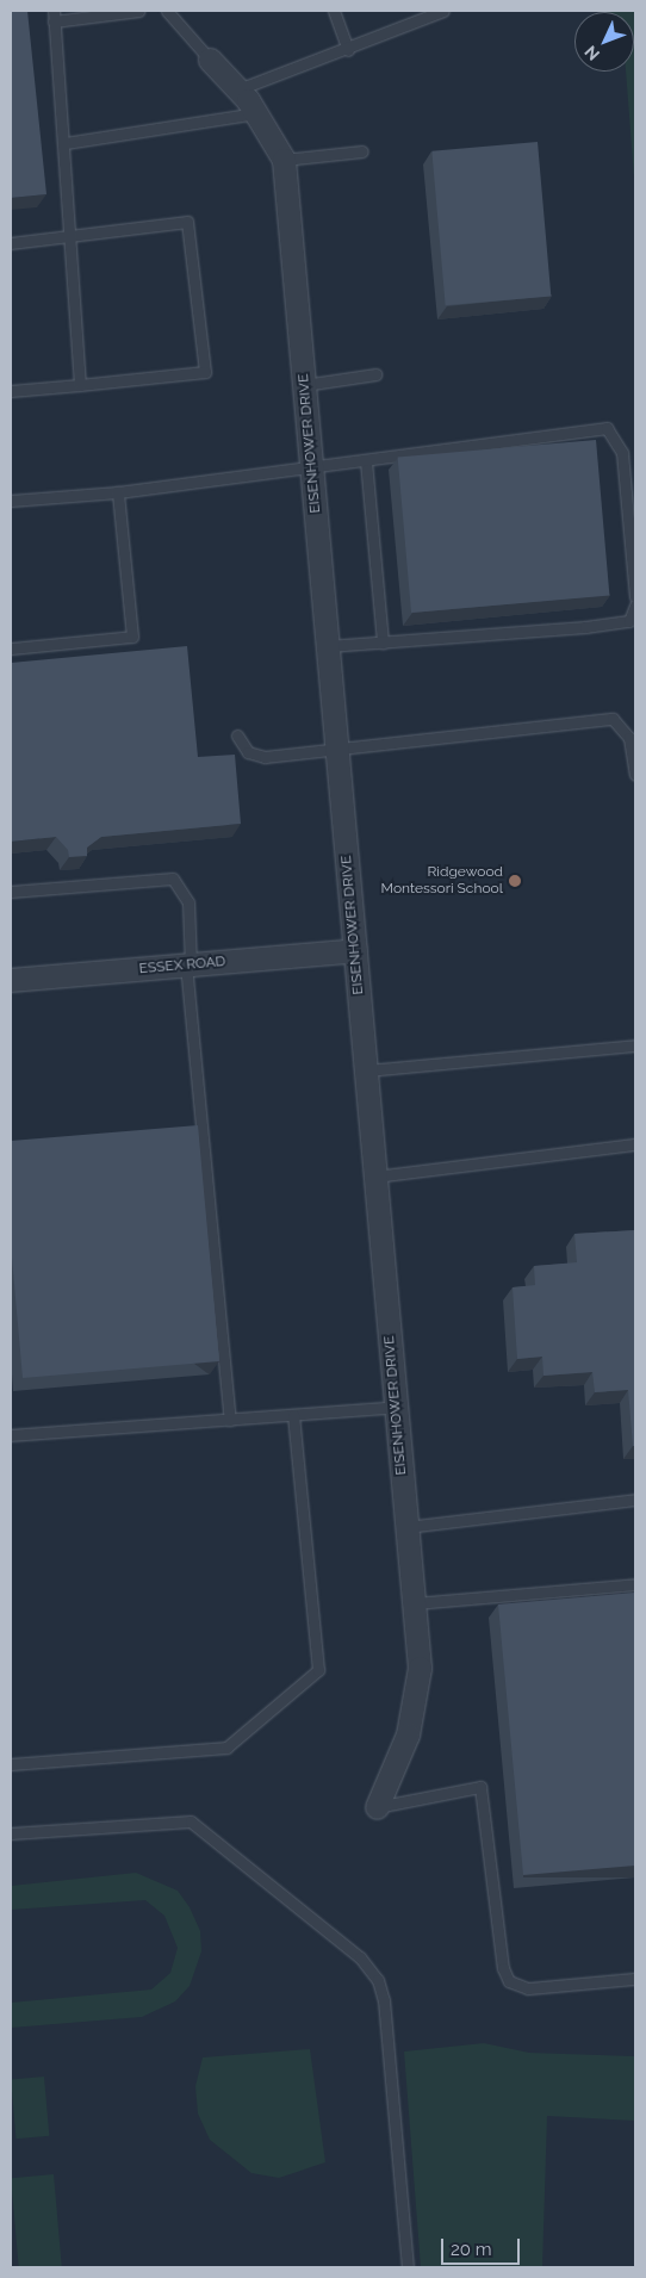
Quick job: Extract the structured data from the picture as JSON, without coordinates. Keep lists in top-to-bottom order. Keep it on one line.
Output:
{"streets":{"street":["EISENHOWER DRIVE","ESSEX ROAD"]},"crossings":[["EISENHOWER DRIVE","ESSEX ROAD"]],"places":["Ridgewood Montessori School"],"scale_bar":"20 m","north":"bottom left"}
